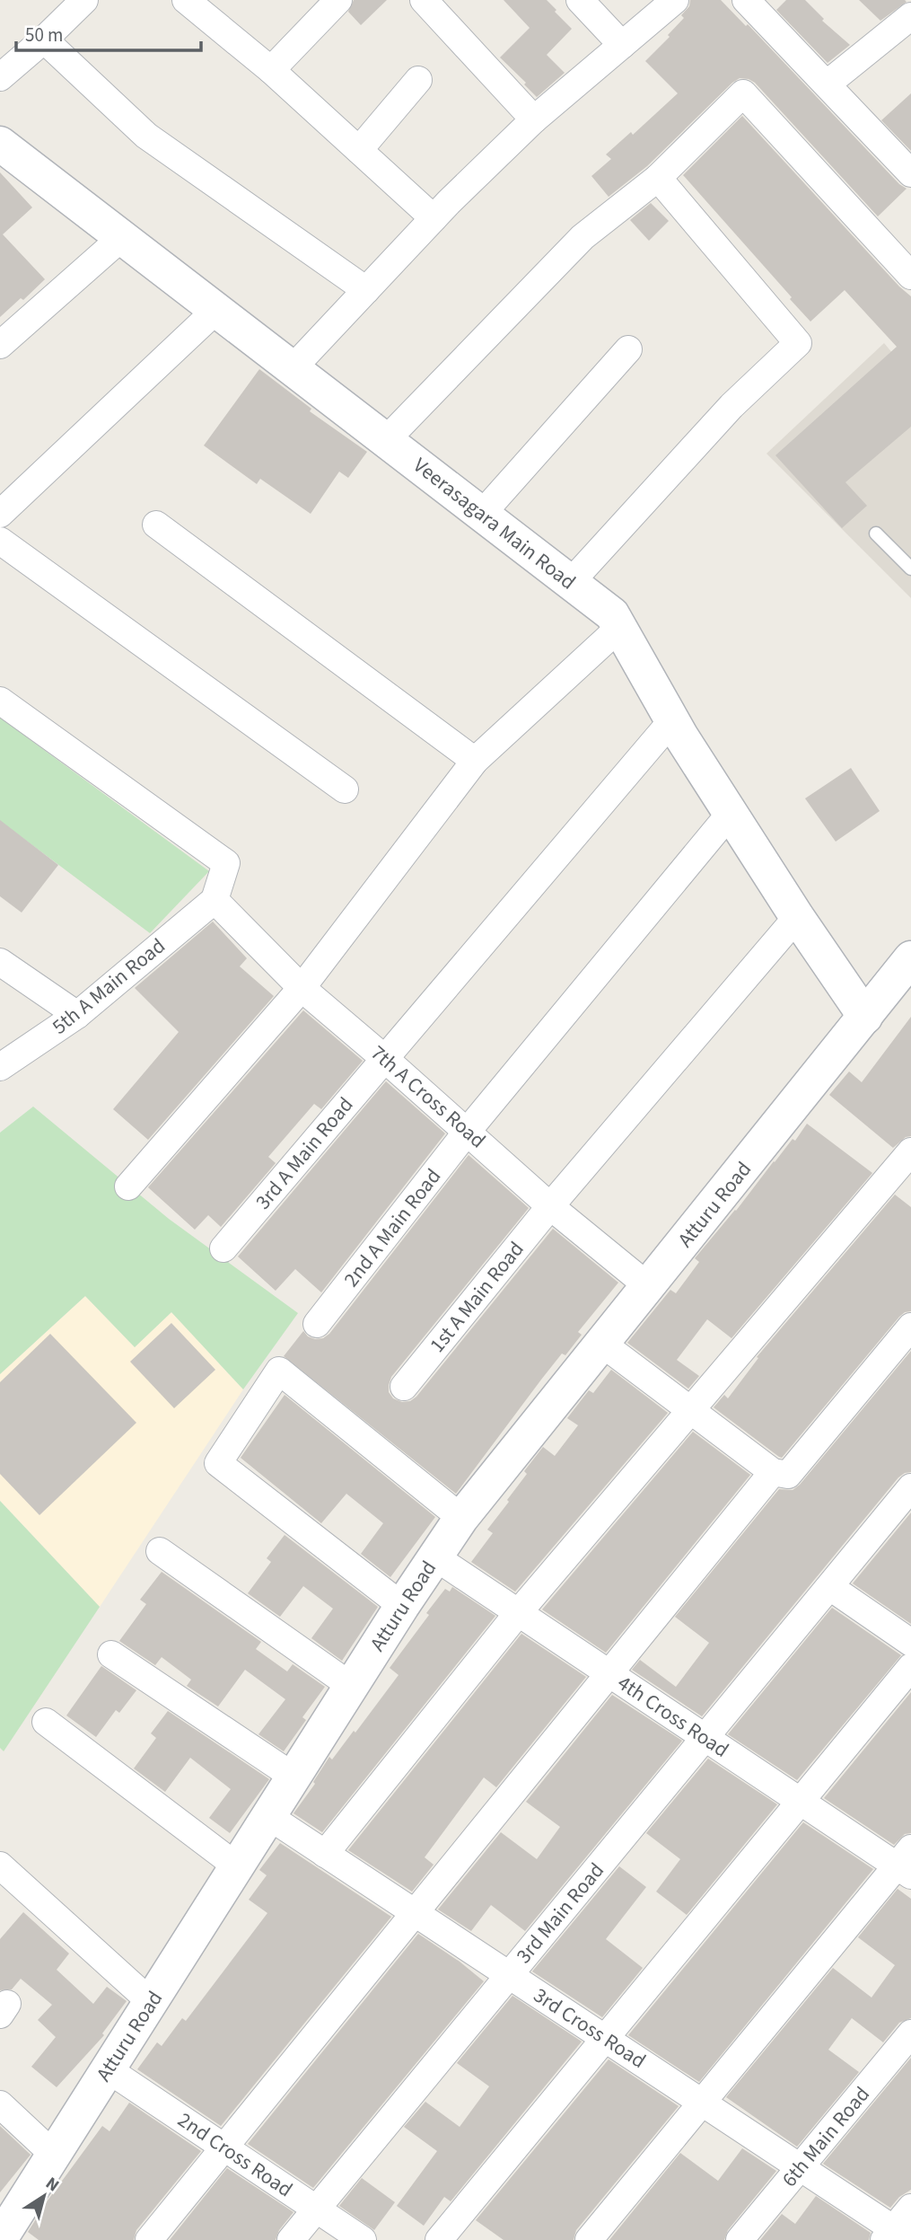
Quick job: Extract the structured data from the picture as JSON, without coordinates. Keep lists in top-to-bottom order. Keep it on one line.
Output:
{"streets":{"street":["Veerasagara Main Road","5th A Main Road","7th A Cross Road","3rd A Main Road","Atturu Road","2nd A Main Road","1st A Main Road","4th Cross Road","3rd Main Road","3rd Cross Road","6th Main Road","2nd Cross Road"]},"crossings":[["Veerasagara Main Road","3rd A Main Road"],["Veerasagara Main Road","Atturu Road"],["Veerasagara Main Road","2nd A Main Road"],["Veerasagara Main Road","1st A Main Road"],["5th A Main Road","7th A Cross Road"],["7th A Cross Road","3rd A Main Road"],["7th A Cross Road","Atturu Road"],["7th A Cross Road","2nd A Main Road"],["7th A Cross Road","1st A Main Road"],["Atturu Road","4th Cross Road"],["Atturu Road","3rd Cross Road"],["Atturu Road","2nd Cross Road"],["4th Cross Road","3rd Main Road"],["3rd Main Road","3rd Cross Road"],["3rd Main Road","2nd Cross Road"],["3rd Cross Road","6th Main Road"]],"scale_bar":"50 m","north":"top right"}
